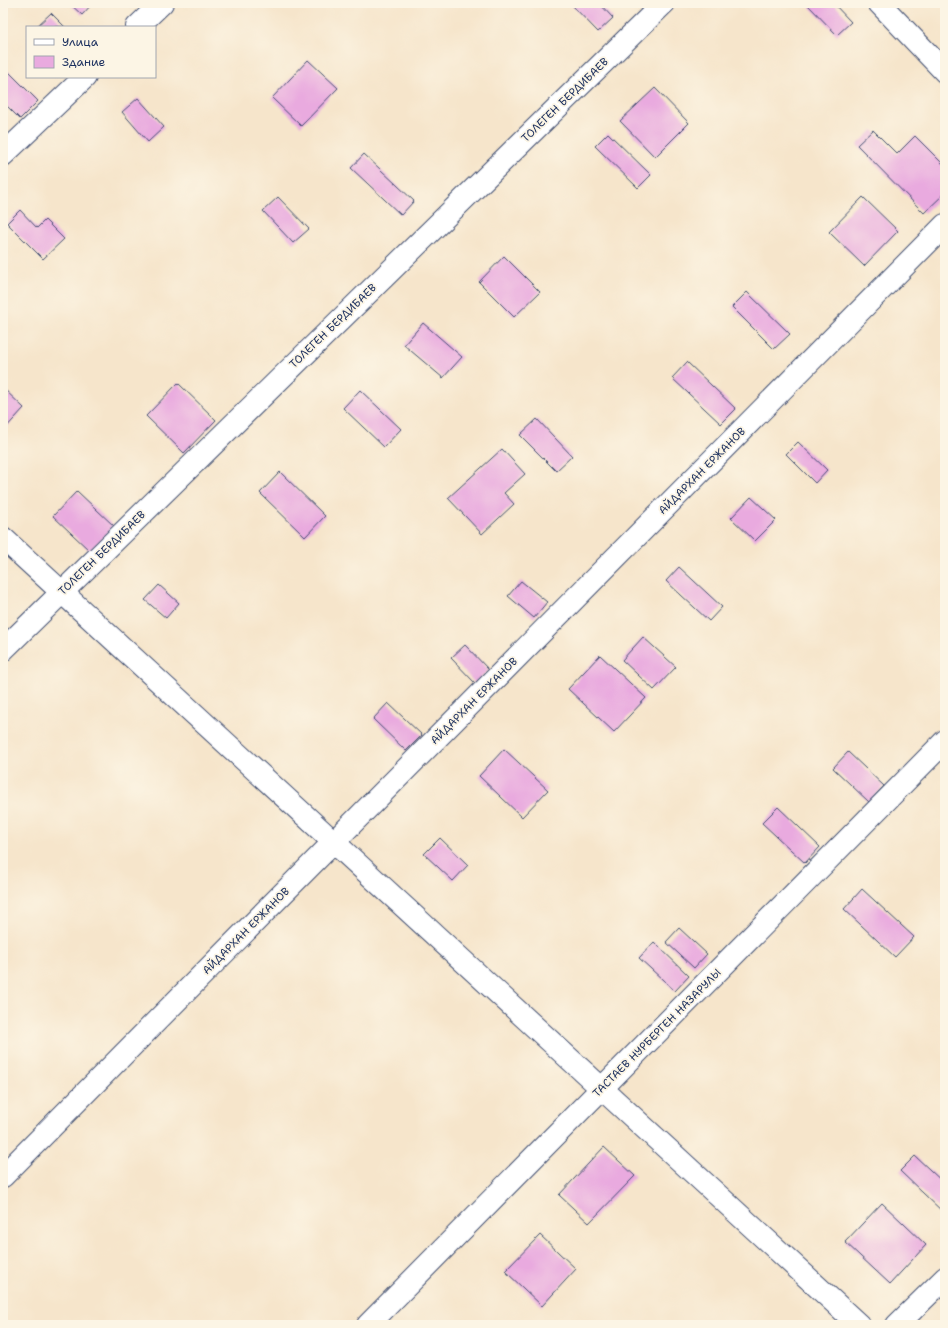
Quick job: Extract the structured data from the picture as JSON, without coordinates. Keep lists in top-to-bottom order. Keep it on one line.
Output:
{"streets":{"street":["ТОЛЕГЕН БЕРДИБАЕВ","АЙДАРХАН ЕРЖАНОВ","ТАСТАЕВ НУРБЕРГЕН НАЗАРУЛЫ"]},"legend":["Улица","Здание"]}
